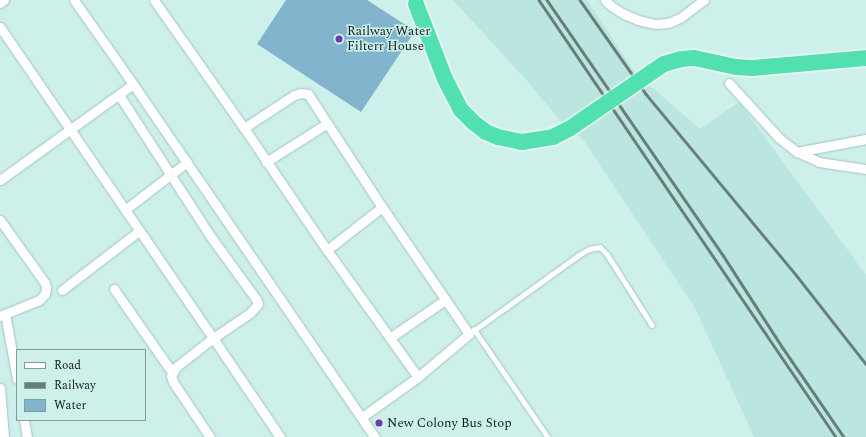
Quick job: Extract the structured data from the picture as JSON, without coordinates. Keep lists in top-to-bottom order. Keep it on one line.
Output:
{"places":["Railway Water Filterr House","New Colony Bus Stop"],"legend":["Road","Railway","Water"]}
